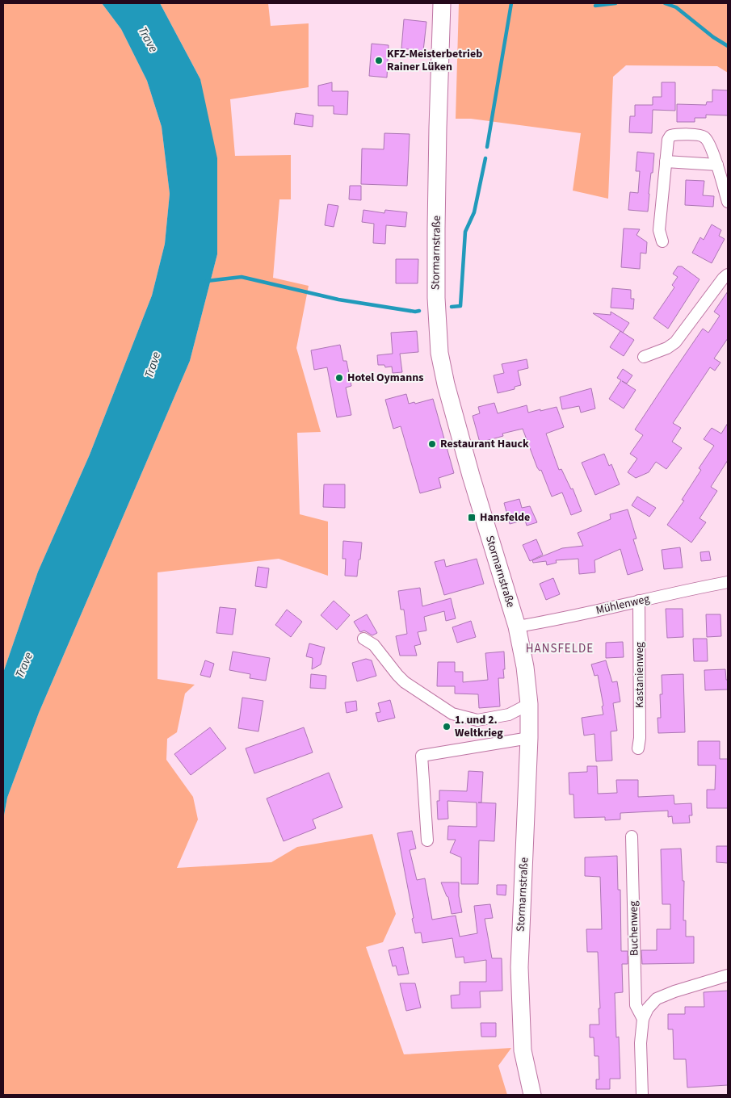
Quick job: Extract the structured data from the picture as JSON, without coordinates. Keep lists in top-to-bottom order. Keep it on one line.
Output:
{"streets":{"main road":["Stormarnstraße"],"street":["Mühlenweg","Kastanienweg","Buchenweg"]},"crossings":[["Stormarnstraße","Mühlenweg"],["Mühlenweg","Kastanienweg"]],"districts":["HANSFELDE"],"water":["Trave"],"places":{"other":["KFZ-Meisterbetrieb Rainer Lüken","Hotel Oymanns","Restaurant Hauck","1. und 2. Weltkrieg"],"transit":["Hansfelde"]}}
